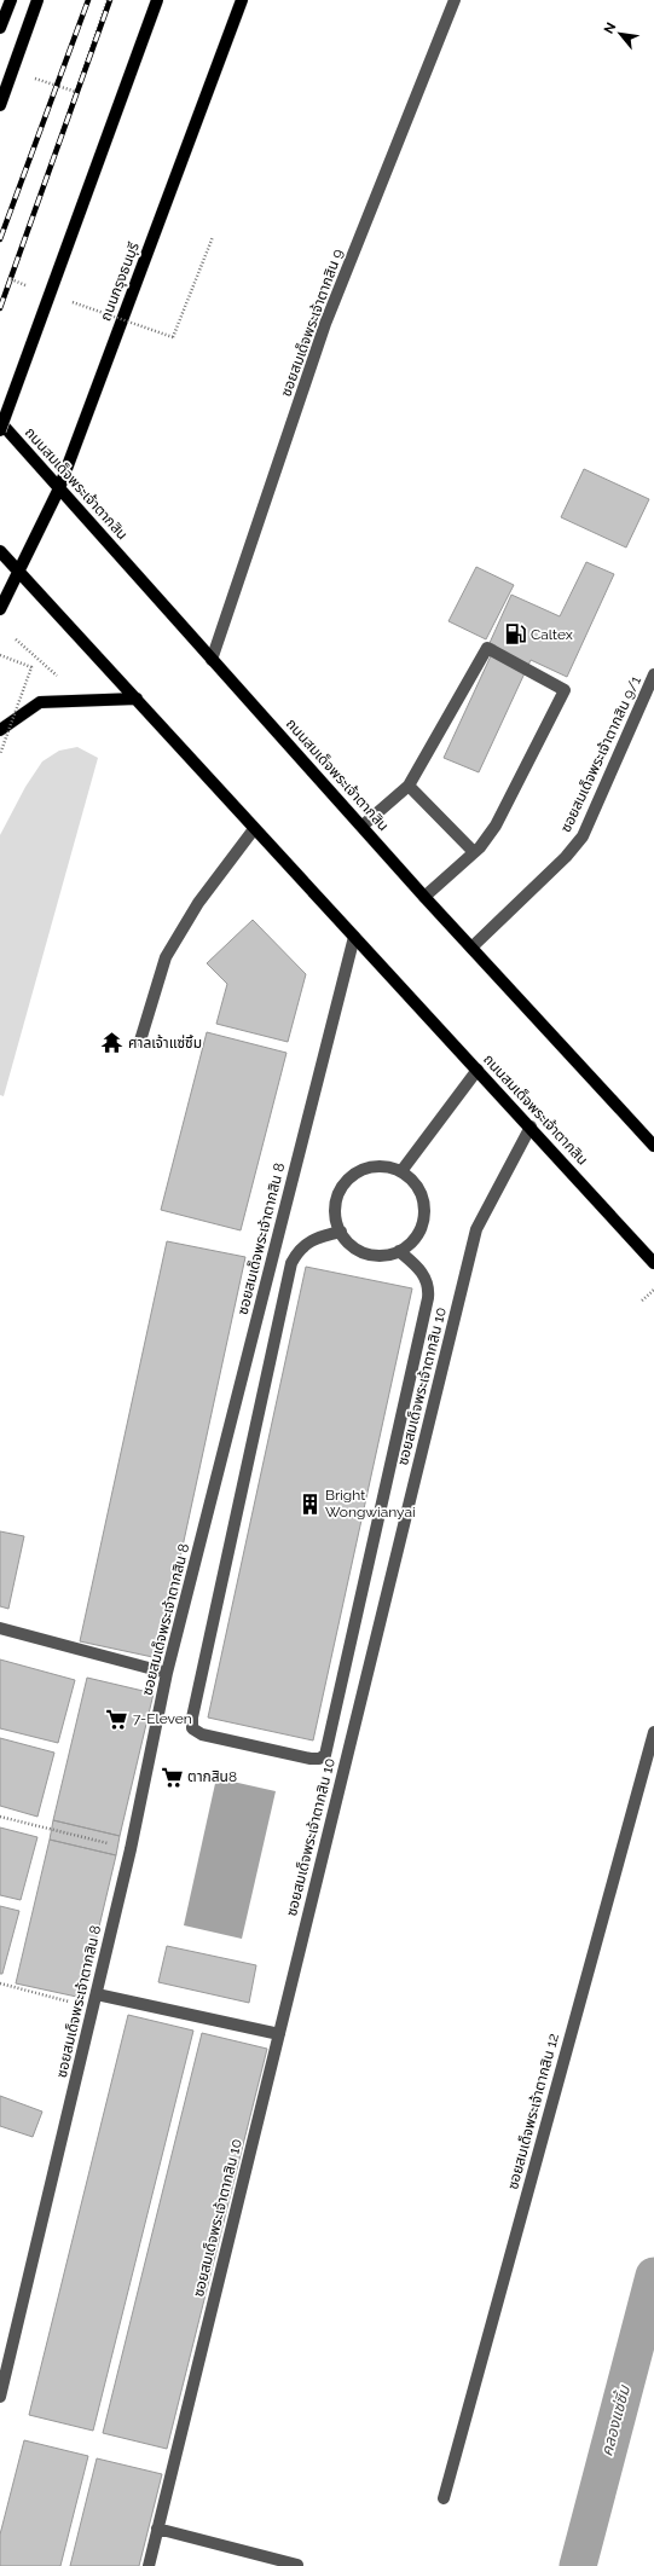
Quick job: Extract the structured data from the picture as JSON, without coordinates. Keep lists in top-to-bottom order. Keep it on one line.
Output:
{"streets":{"main road":["ถนนกรุงธนบุรี","ถนนสมเด็จพระเจ้าตากสิน"],"street":["ซอยสมเด็จพระเจ้าตากสิน 9","ซอยสมเด็จพระเจ้าตากสิน 9/1","ซอยสมเด็จพระเจ้าตากสิน 8","ซอยสมเด็จพระเจ้าตากสิน 10","ซอยสมเด็จพระเจ้าตากสิน 12"]},"crossings":[["ถนนกรุงธนบุรี","ถนนสมเด็จพระเจ้าตากสิน"],["ซอยสมเด็จพระเจ้าตากสิน 9","ถนนสมเด็จพระเจ้าตากสิน"],["ถนนสมเด็จพระเจ้าตากสิน","ซอยสมเด็จพระเจ้าตากสิน 9/1"],["ถนนสมเด็จพระเจ้าตากสิน","ซอยสมเด็จพระเจ้าตากสิน 8"],["ถนนสมเด็จพระเจ้าตากสิน","ซอยสมเด็จพระเจ้าตากสิน 10"]],"water":["คลองแซ่ซิ้ม"],"places":{"fuel station":["Caltex"],"temple":["ศาลเจ้าแซ่ซิ้ม"],"building":["Bright Wongwianyai"],"supermarket":["7-Eleven","ตากสิน8"]},"north":"top left"}
